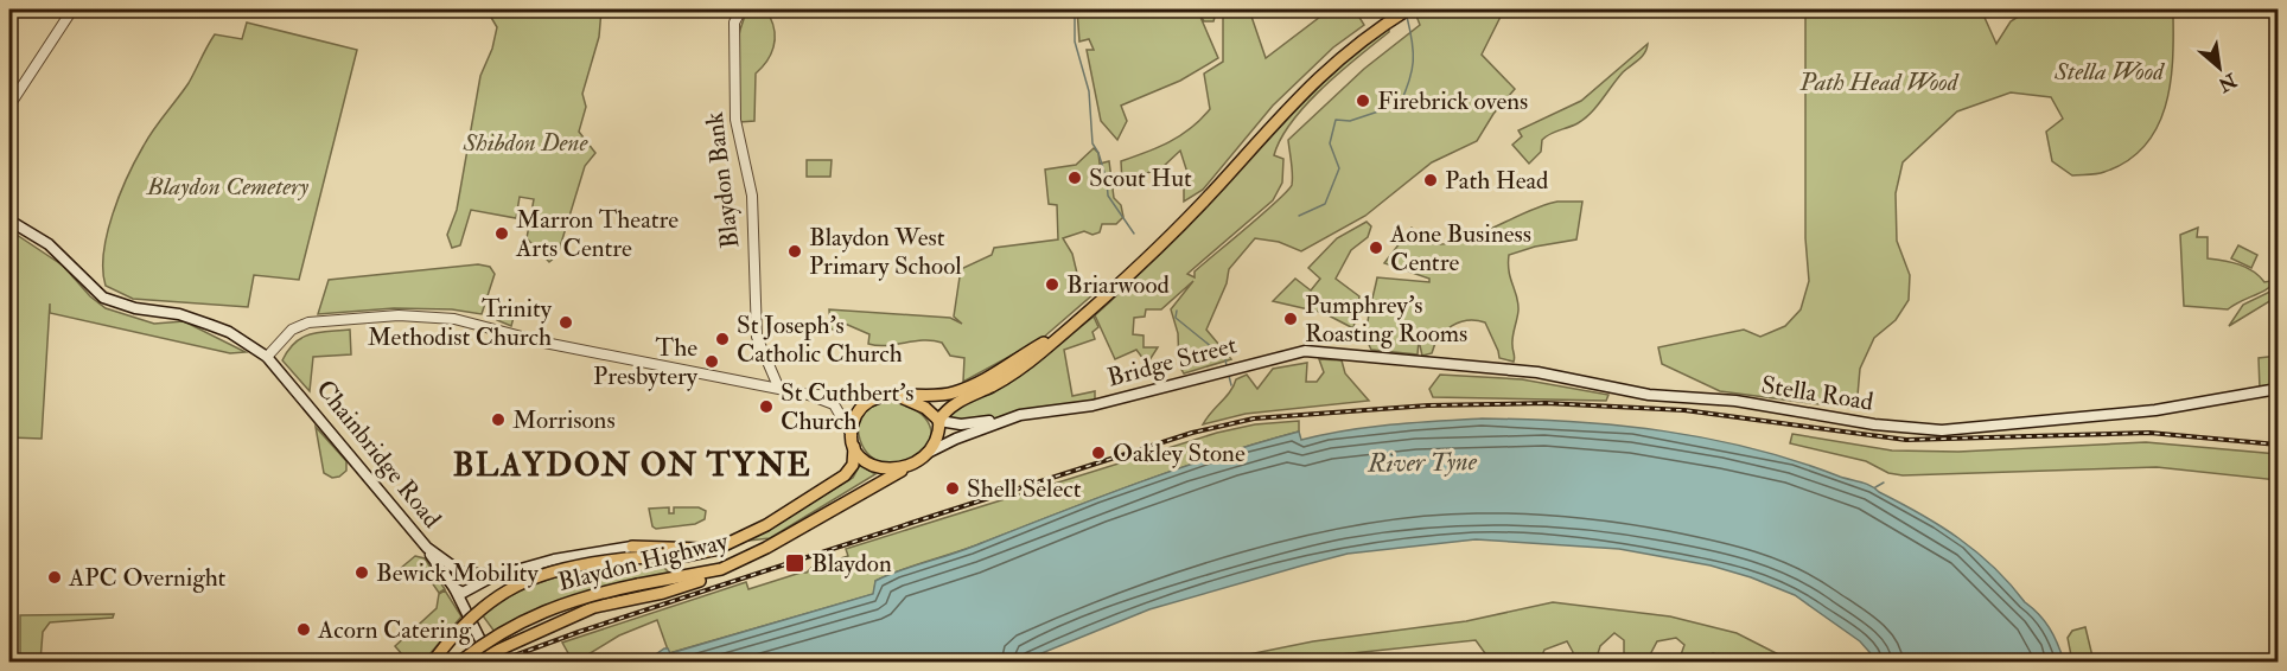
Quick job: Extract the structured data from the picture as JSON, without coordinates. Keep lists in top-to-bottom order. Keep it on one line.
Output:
{"streets":{"main road":["Bridge Street","Stella Road","Chainbridge Road","Blaydon Highway"],"street":["Blaydon Bank"]},"crossings":[["Bridge Street","Stella Road"],["Bridge Street","Blaydon Highway"]],"districts":["BLAYDON ON TYNE"],"water":["River Tyne"],"parks":["Stella Wood","Path Head Wood","Shibdon Dene","Blaydon Cemetery"],"places":{"other":["Firebrick ovens","Scout Hut","Path Head","Marron Theatre Arts Centre","Aone Business Centre","Blaydon West Primary School","Briarwood","Pumphrey's Roasting Rooms","Trinity Methodist Church","St Joseph's Catholic Church","The Presbytery","St Cuthbert's Church","Morrisons","Oakley Stone","Shell Select","Bewick Mobility","APC Overnight","Acorn Catering"],"transit":["Blaydon"]},"north":"bottom right"}
